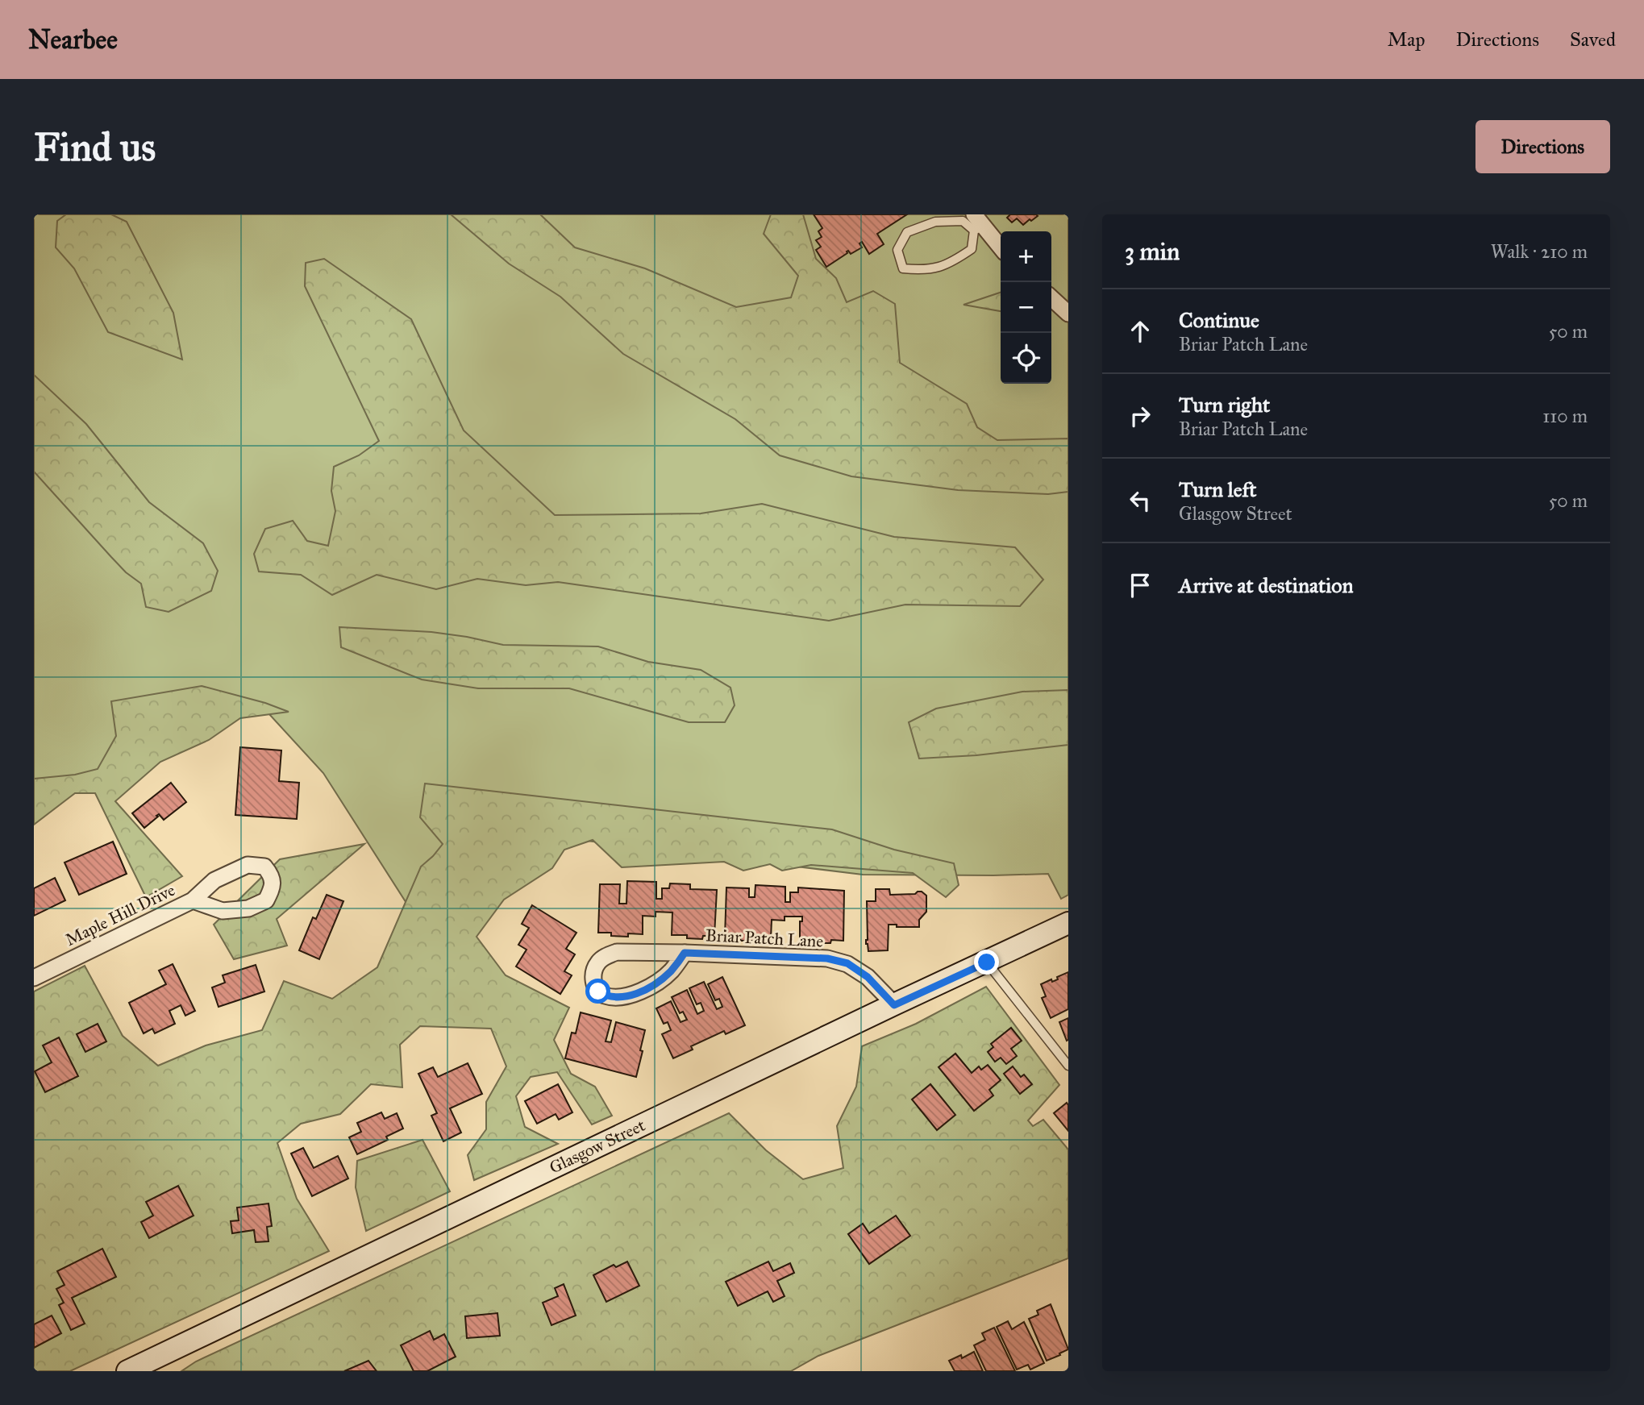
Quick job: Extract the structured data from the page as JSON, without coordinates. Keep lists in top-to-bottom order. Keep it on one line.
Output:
{"streets":{"street":["Maple Hill Drive","Briar Patch Lane","Glasgow Street"]},"crossings":[["Briar Patch Lane","Glasgow Street"]],"page":{"header":"Nearbee","nav":["Map","Directions","Saved"],"buttons":"Directions","title":"Find us","heading":["3 min","Walk · 210 m"],"map_buttons":["+","−"],"list":[["Continue","Briar Patch Lane","50 m"],["Turn right","Briar Patch Lane","110 m"],["Turn left","Glasgow Street","50 m"],"Arrive at destination"]}}
